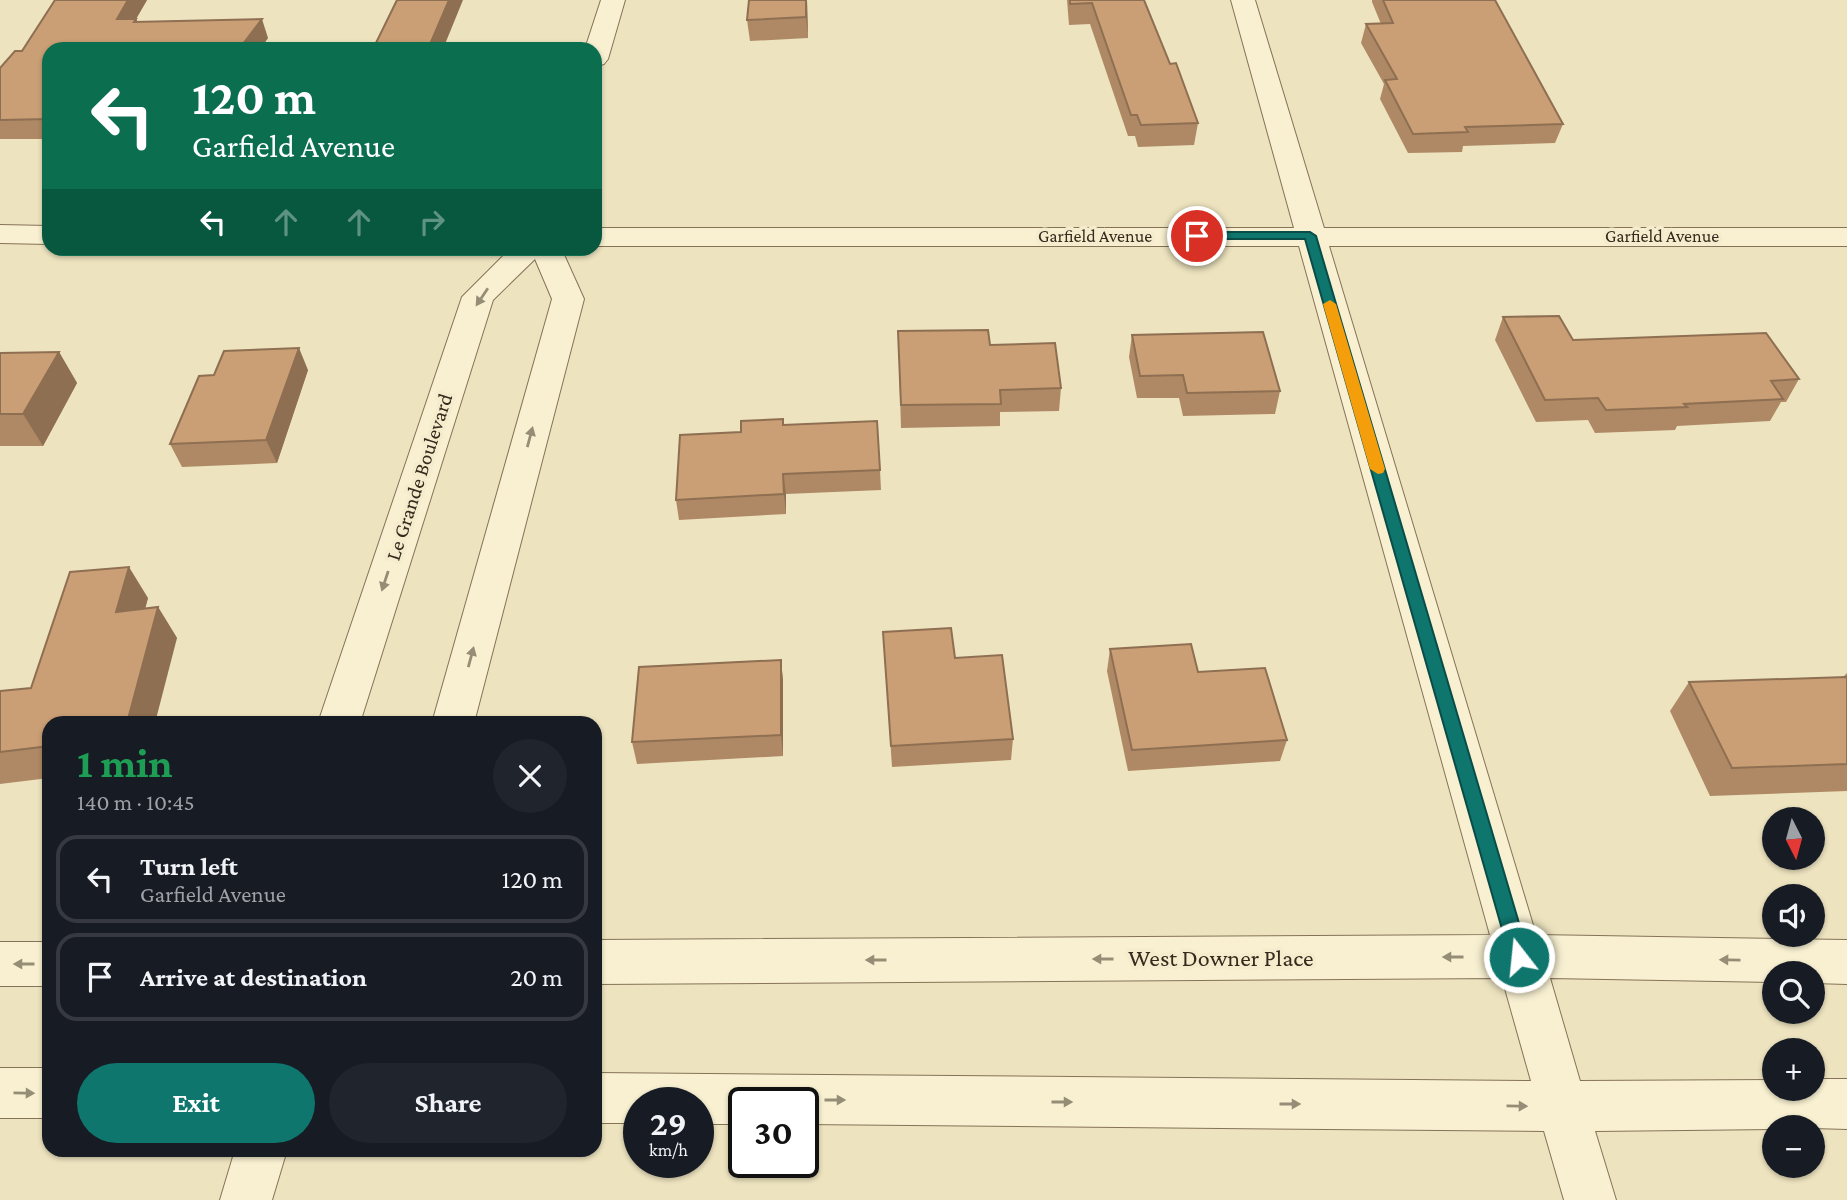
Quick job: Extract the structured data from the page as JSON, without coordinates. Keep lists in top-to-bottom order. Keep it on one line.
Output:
{"streets":{"street":["Garfield Avenue","Le Grande Boulevard","West Downer Place"]},"north":"bottom","page":{"turn":["120 m","Garfield Avenue"],"heading":["1 min","140 m · 10:45"],"map_buttons":["+","−"],"list":[{"name":"Turn left","note":"Garfield Avenue","value":"120 m"},{"name":"Arrive at destination","value":"20 m"}],"buttons":["Exit","Share"],"speed":"29 km/h","limit":"30"}}
